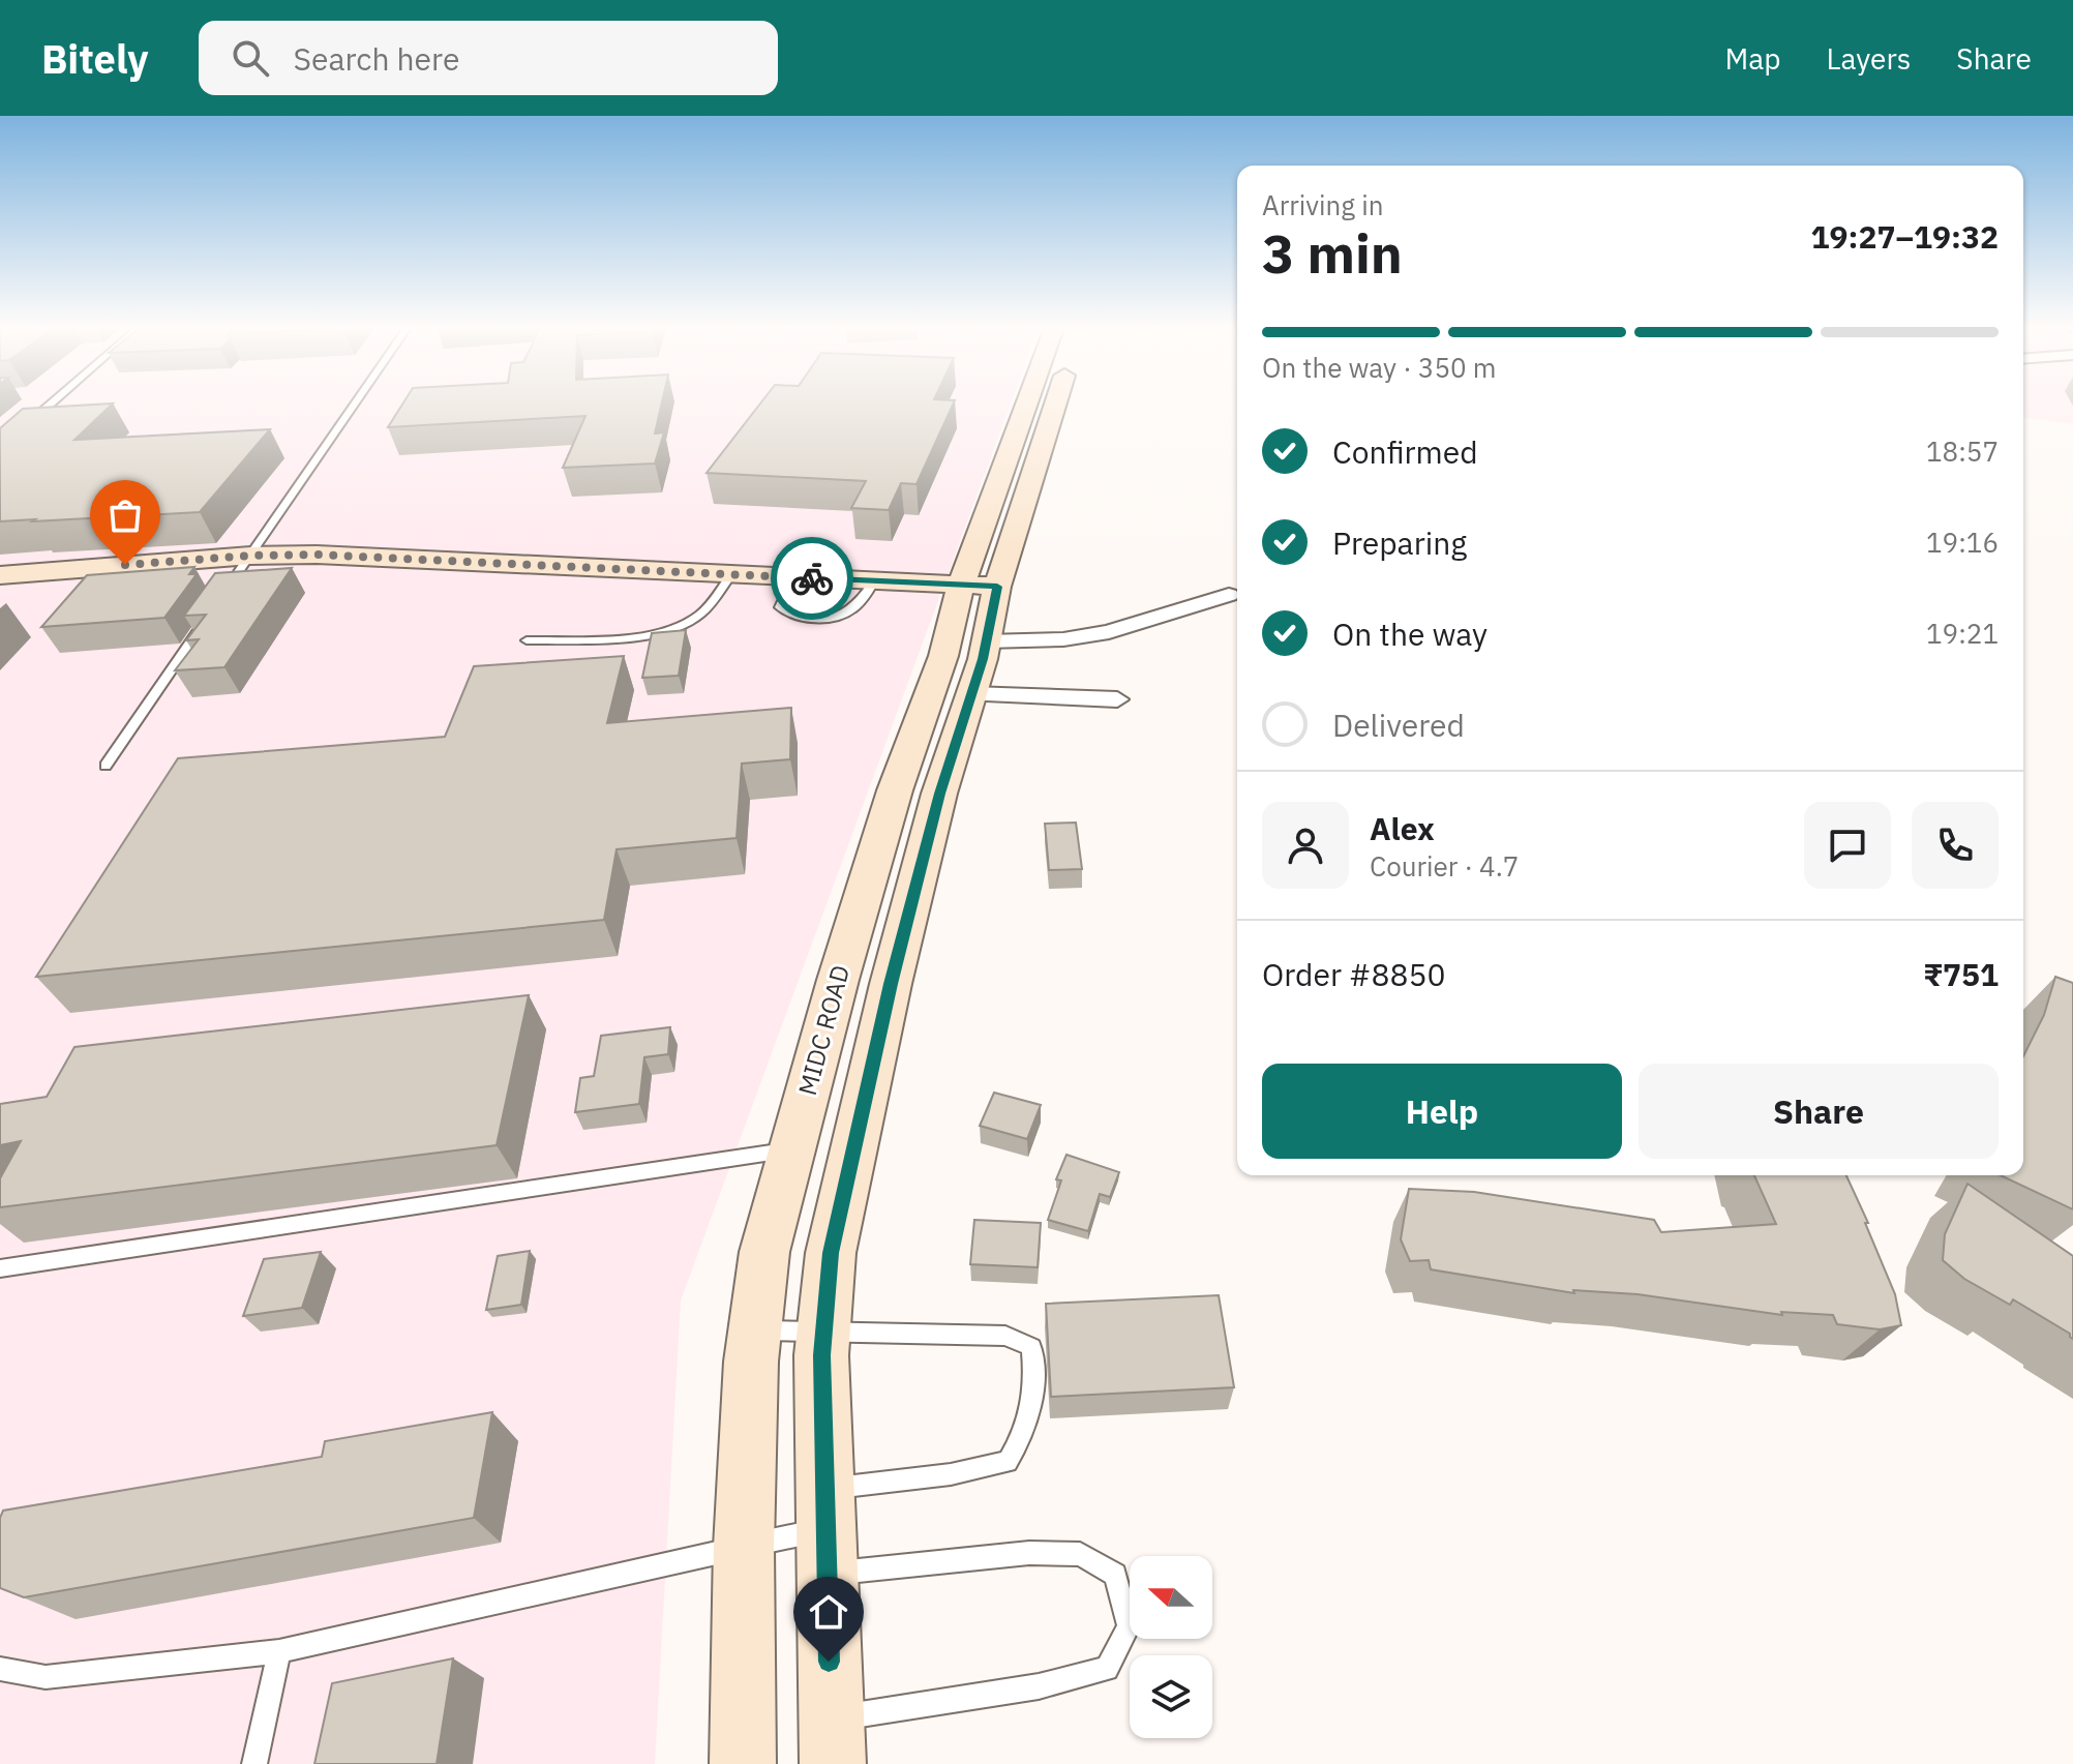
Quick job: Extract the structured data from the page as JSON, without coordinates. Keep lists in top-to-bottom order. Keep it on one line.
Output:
{"streets":{"main road":["MIDC ROAD"]},"north":"left","page":{"header":"Bitely","search":"Search here","nav":["Map","Layers","Share"],"heading":["3 min","Arriving in","19:27–19:32"],"panel":["Alex","Courier · 4.7","Order #8850","₹751"],"bar":"On the way · 350 m","list":[["Confirmed","18:57"],["Preparing","19:16"],["On the way","19:21"],"Delivered"],"buttons":["Help","Share"]}}
